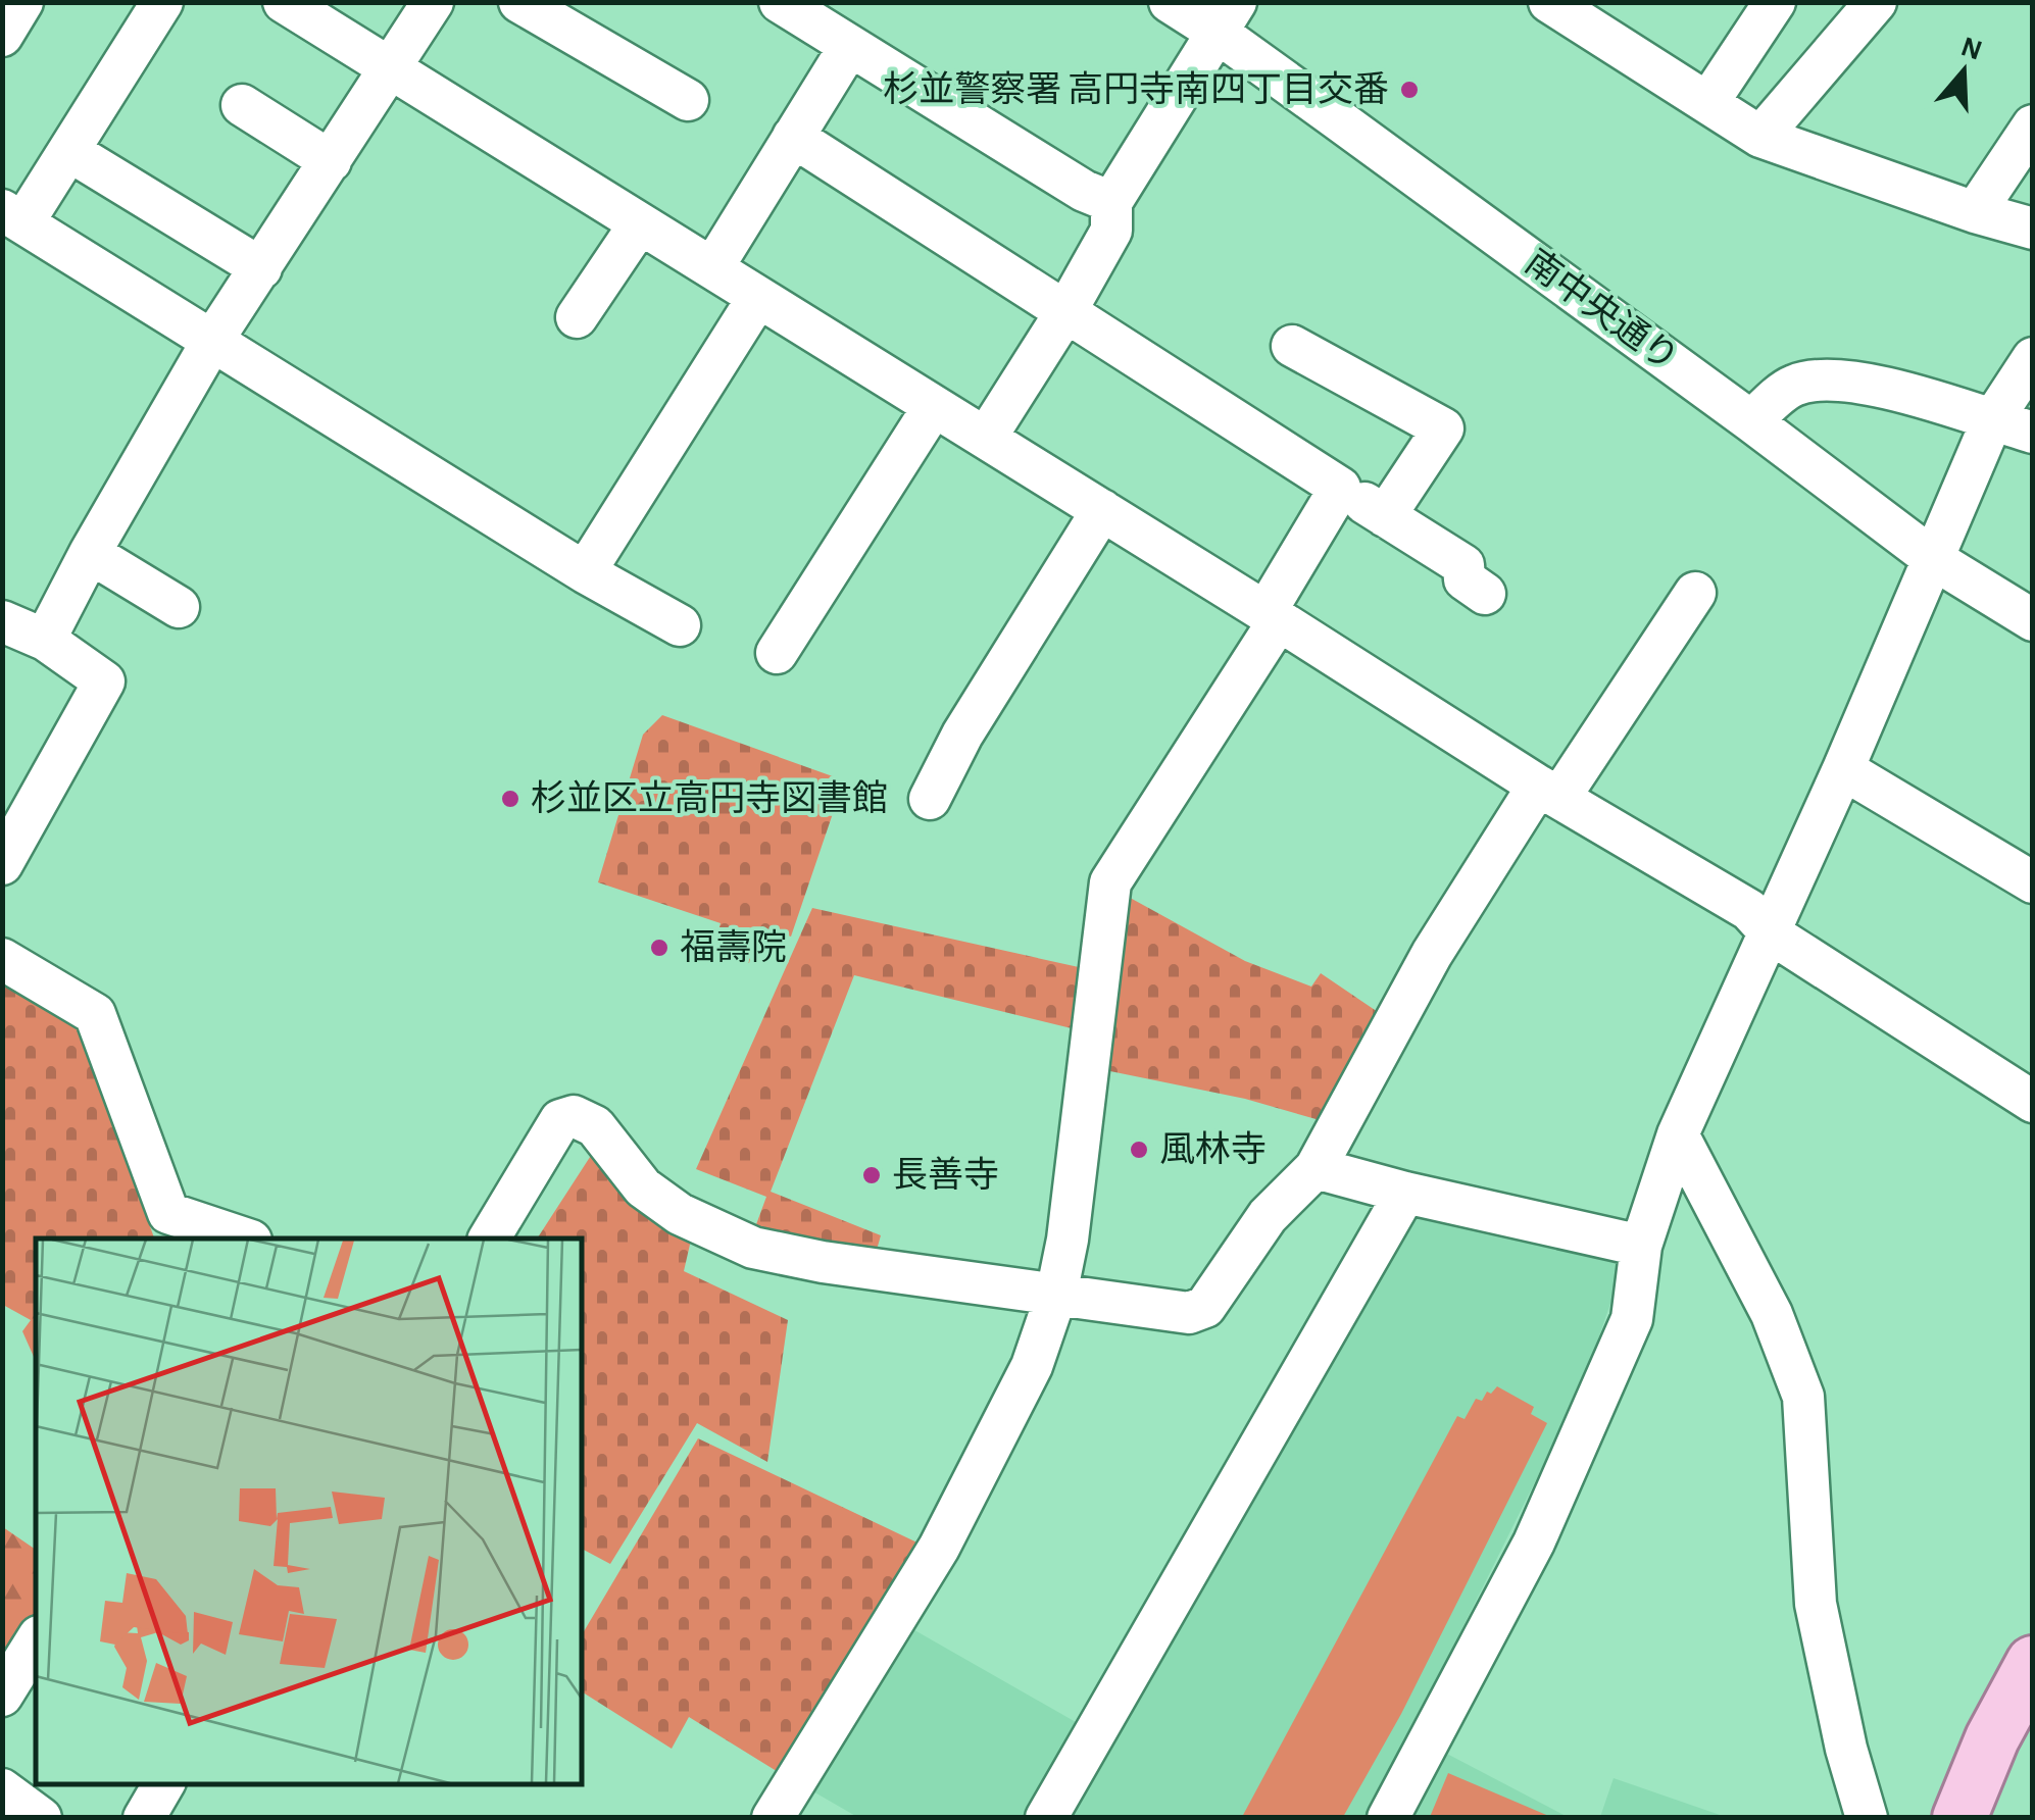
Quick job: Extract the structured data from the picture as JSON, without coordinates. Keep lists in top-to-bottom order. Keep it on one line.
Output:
{"streets":{"street":["南中央通り"]},"places":["杉並警察署 高円寺南四丁目交番","杉並区立高円寺図書館","福壽院","風林寺","長善寺"],"north":"top"}
